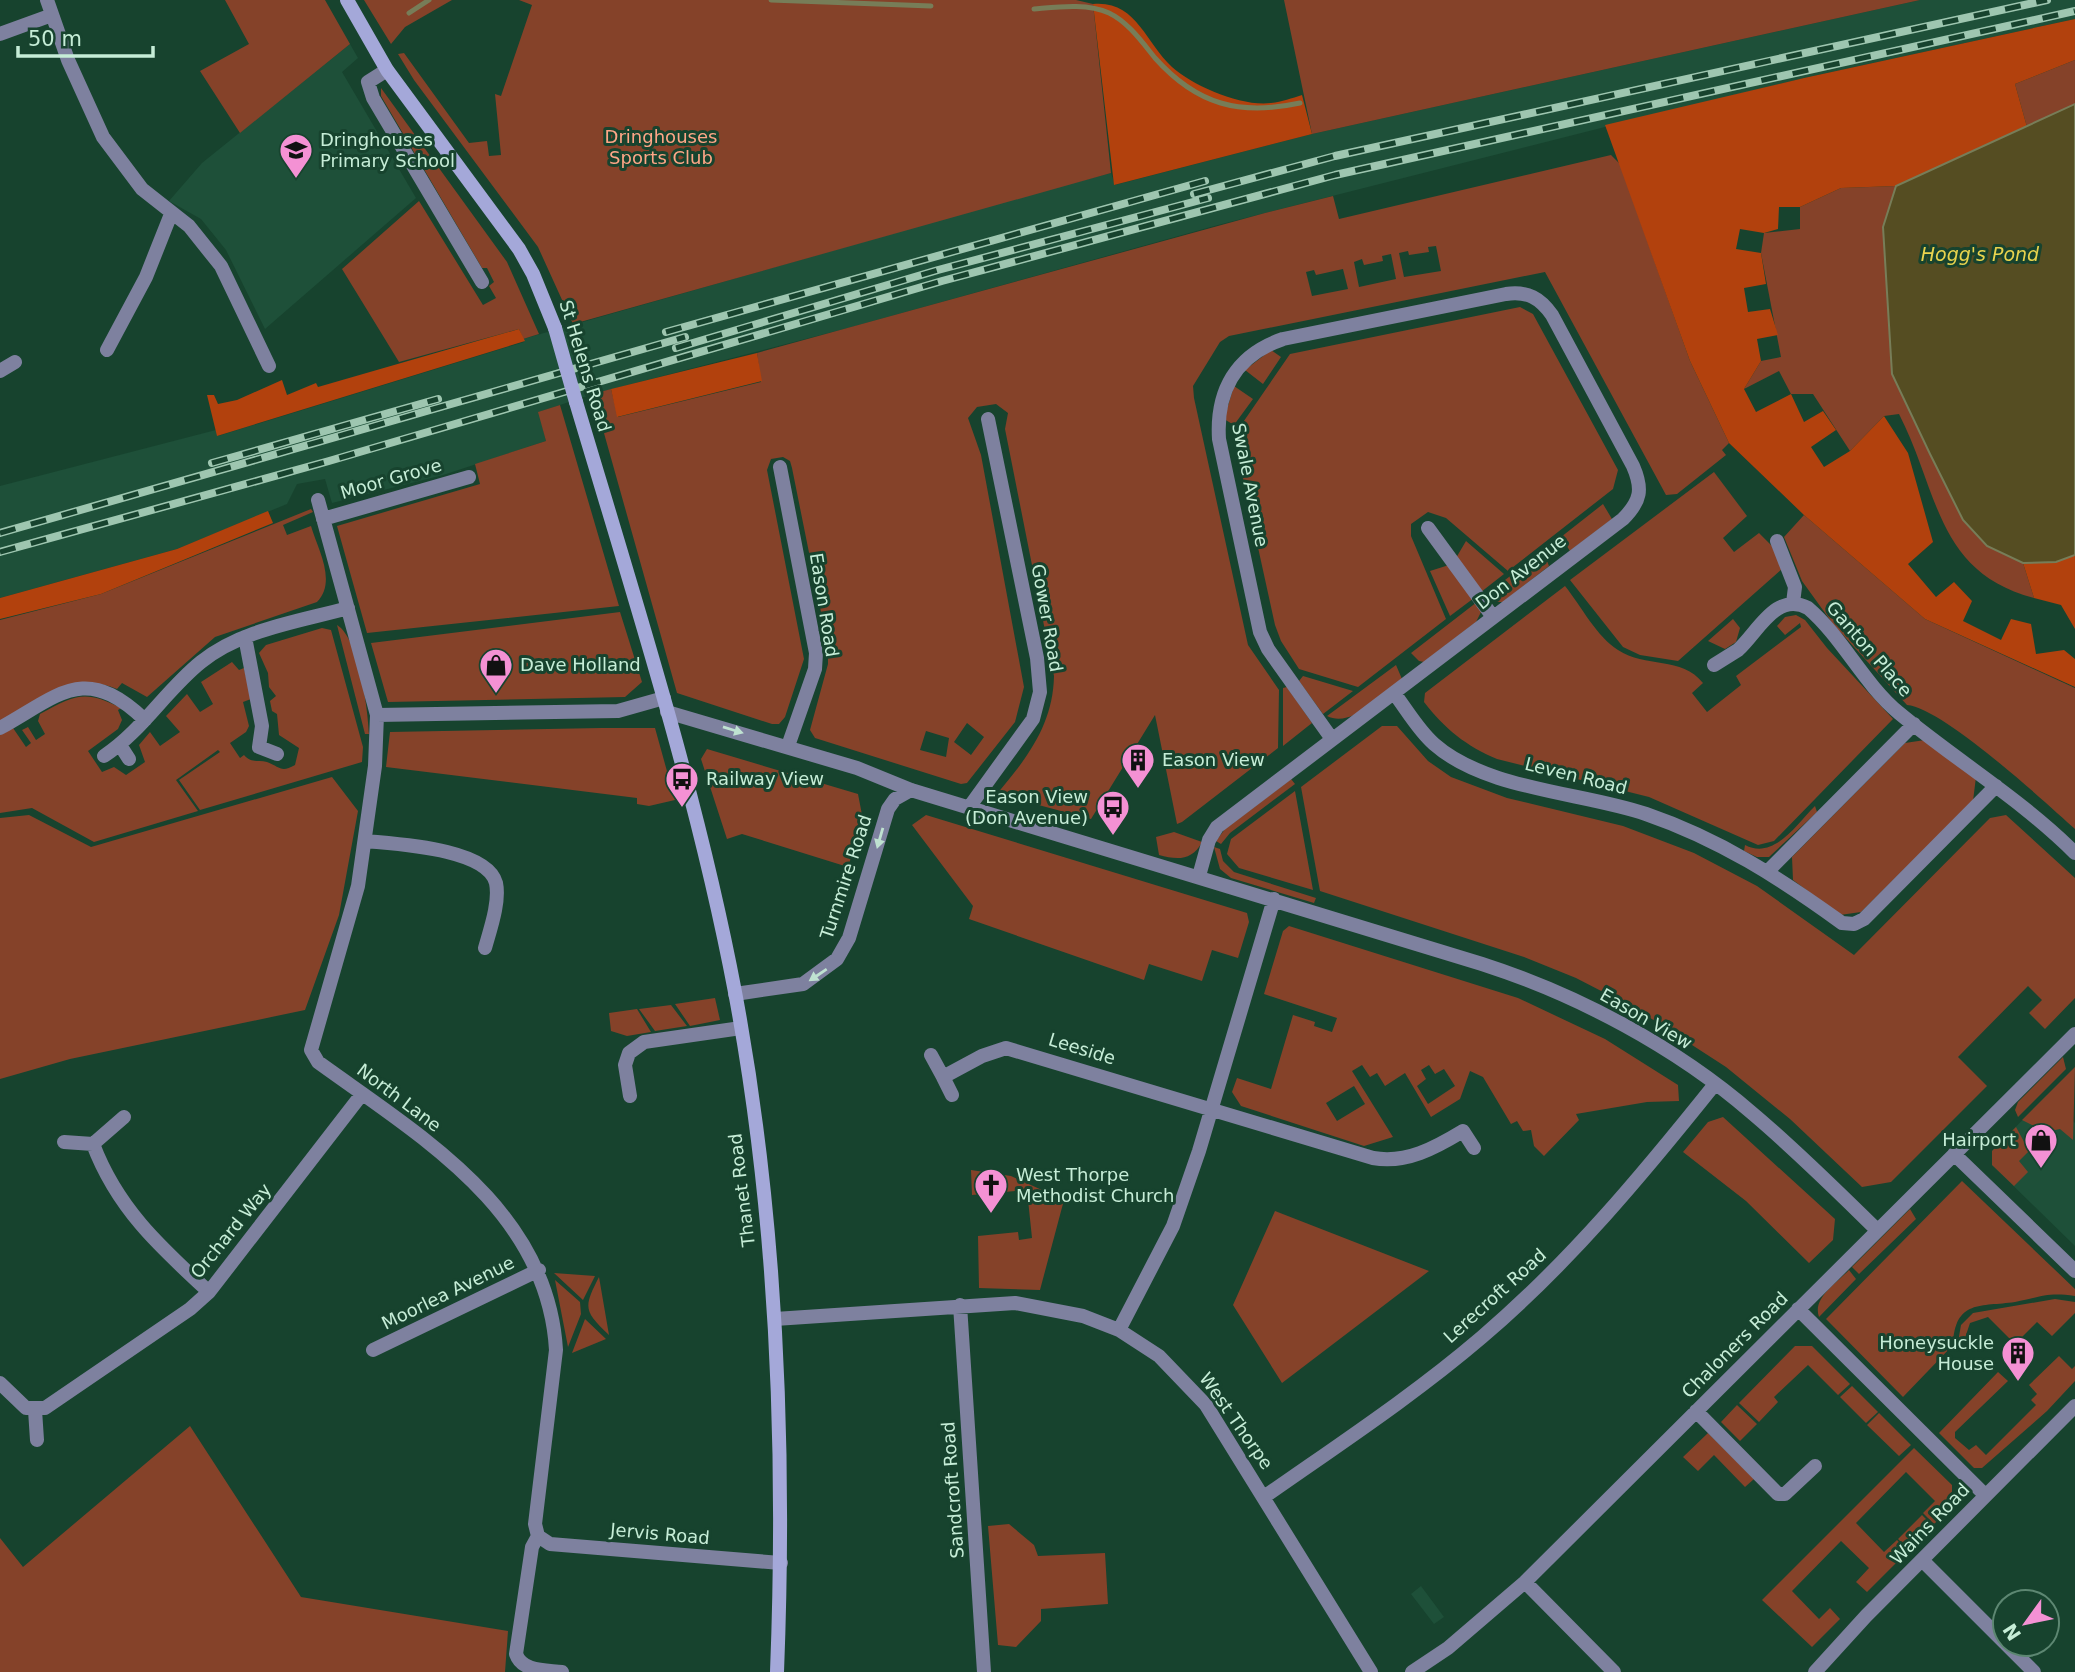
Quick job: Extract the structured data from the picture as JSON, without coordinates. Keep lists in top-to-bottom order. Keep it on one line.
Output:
{"streets":{"street":["St Helens Road","Moor Grove","Swale Avenue","Don Avenue","Eason Road","Gower Road","Ganton Place","Leven Road","Turnmire Road","Eason View","Leeside","North Lane","Thanet Road","Orchard Way","Moorlea Avenue","Lerecroft Road","Chaloners Road","West Thorpe","Sandcroft Road","Wains Road","Jervis Road"]},"crossings":[["St Helens Road","Eason View"],["St Helens Road","Thanet Road"],["Moor Grove","North Lane"],["Swale Avenue","Don Avenue"],["Don Avenue","Leven Road"],["Don Avenue","Eason View"],["Eason Road","Eason View"],["Gower Road","Eason View"],["Turnmire Road","Eason View"],["Turnmire Road","Thanet Road"],["Eason View","Thanet Road"],["Eason View","Lerecroft Road"],["Eason View","Chaloners Road"],["North Lane","Orchard Way"],["North Lane","Moorlea Avenue"],["North Lane","Jervis Road"],["Thanet Road","West Thorpe"],["Thanet Road","Jervis Road"],["Lerecroft Road","West Thorpe"],["West Thorpe","Sandcroft Road"]],"one_way":["Turnmire Road"],"water":["Hogg's Pond"],"parks":["Dringhouses Sports Club"],"places":{"school or university":["Dringhouses Primary School"],"shop":["Dave Holland","Hairport"],"building":["Eason View","Honeysuckle House"],"bus stop":["Railway View","Eason View (Don Avenue)"],"church":["West Thorpe Methodist Church"]},"scale_bar":"50 m","north":"bottom left"}
